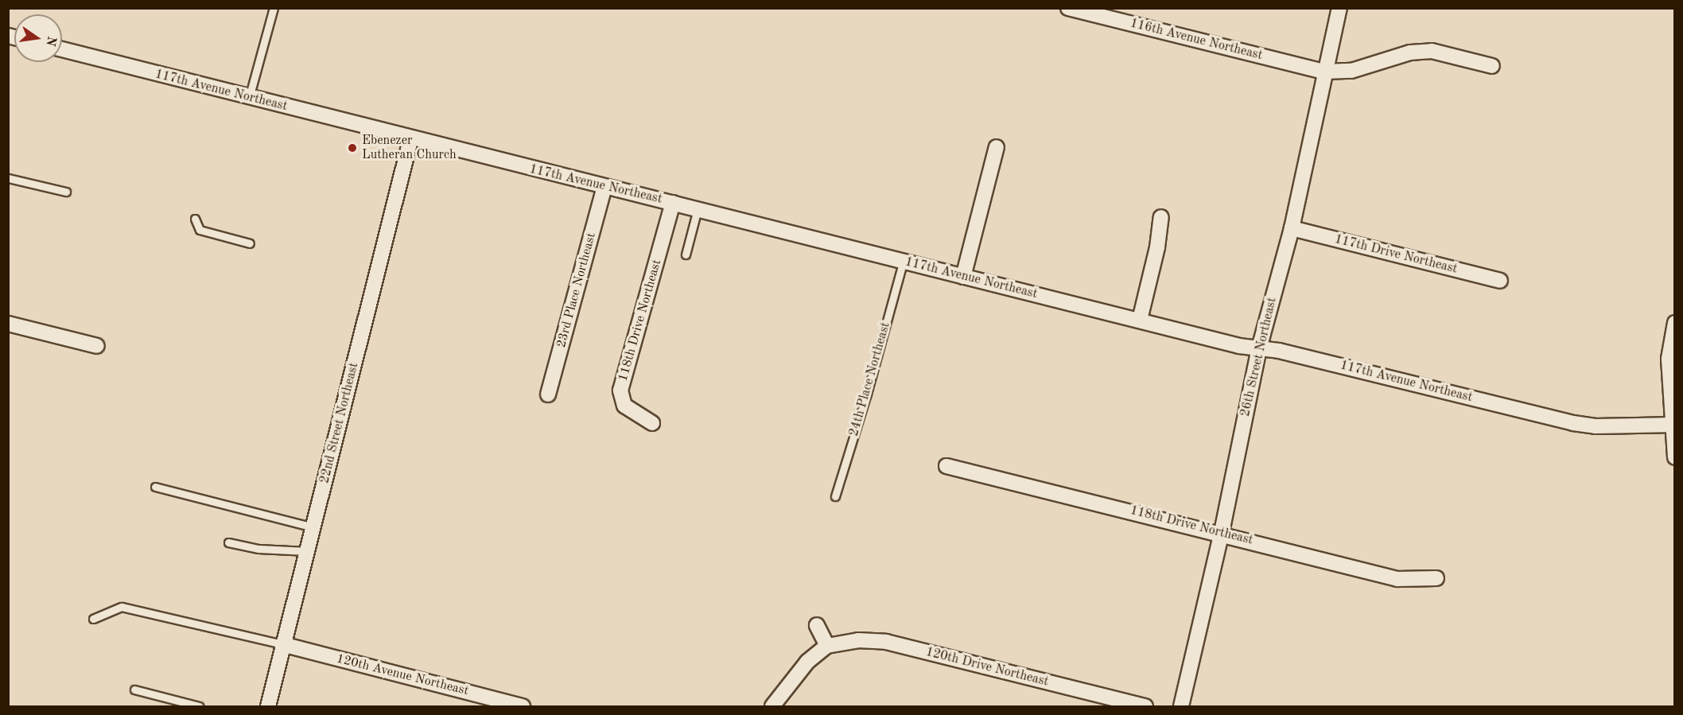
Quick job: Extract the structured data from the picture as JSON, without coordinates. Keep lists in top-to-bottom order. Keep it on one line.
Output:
{"streets":{"street":["116th Avenue Northeast","117th Avenue Northeast","117th Drive Northeast","23rd Place Northeast","118th Drive Northeast","26th Street Northeast","22nd Street Northeast","120th Drive Northeast","120th Avenue Northeast"],"lane":["24th Place Northeast"]},"crossings":[["116th Avenue Northeast","26th Street Northeast"],["117th Avenue Northeast","23rd Place Northeast"],["117th Avenue Northeast","118th Drive Northeast"],["117th Avenue Northeast","26th Street Northeast"],["117th Avenue Northeast","24th Place Northeast"],["117th Avenue Northeast","22nd Street Northeast"],["117th Drive Northeast","26th Street Northeast"],["118th Drive Northeast","26th Street Northeast"],["22nd Street Northeast","120th Avenue Northeast"]],"places":["Ebenezer Lutheran Church"],"north":"right"}
